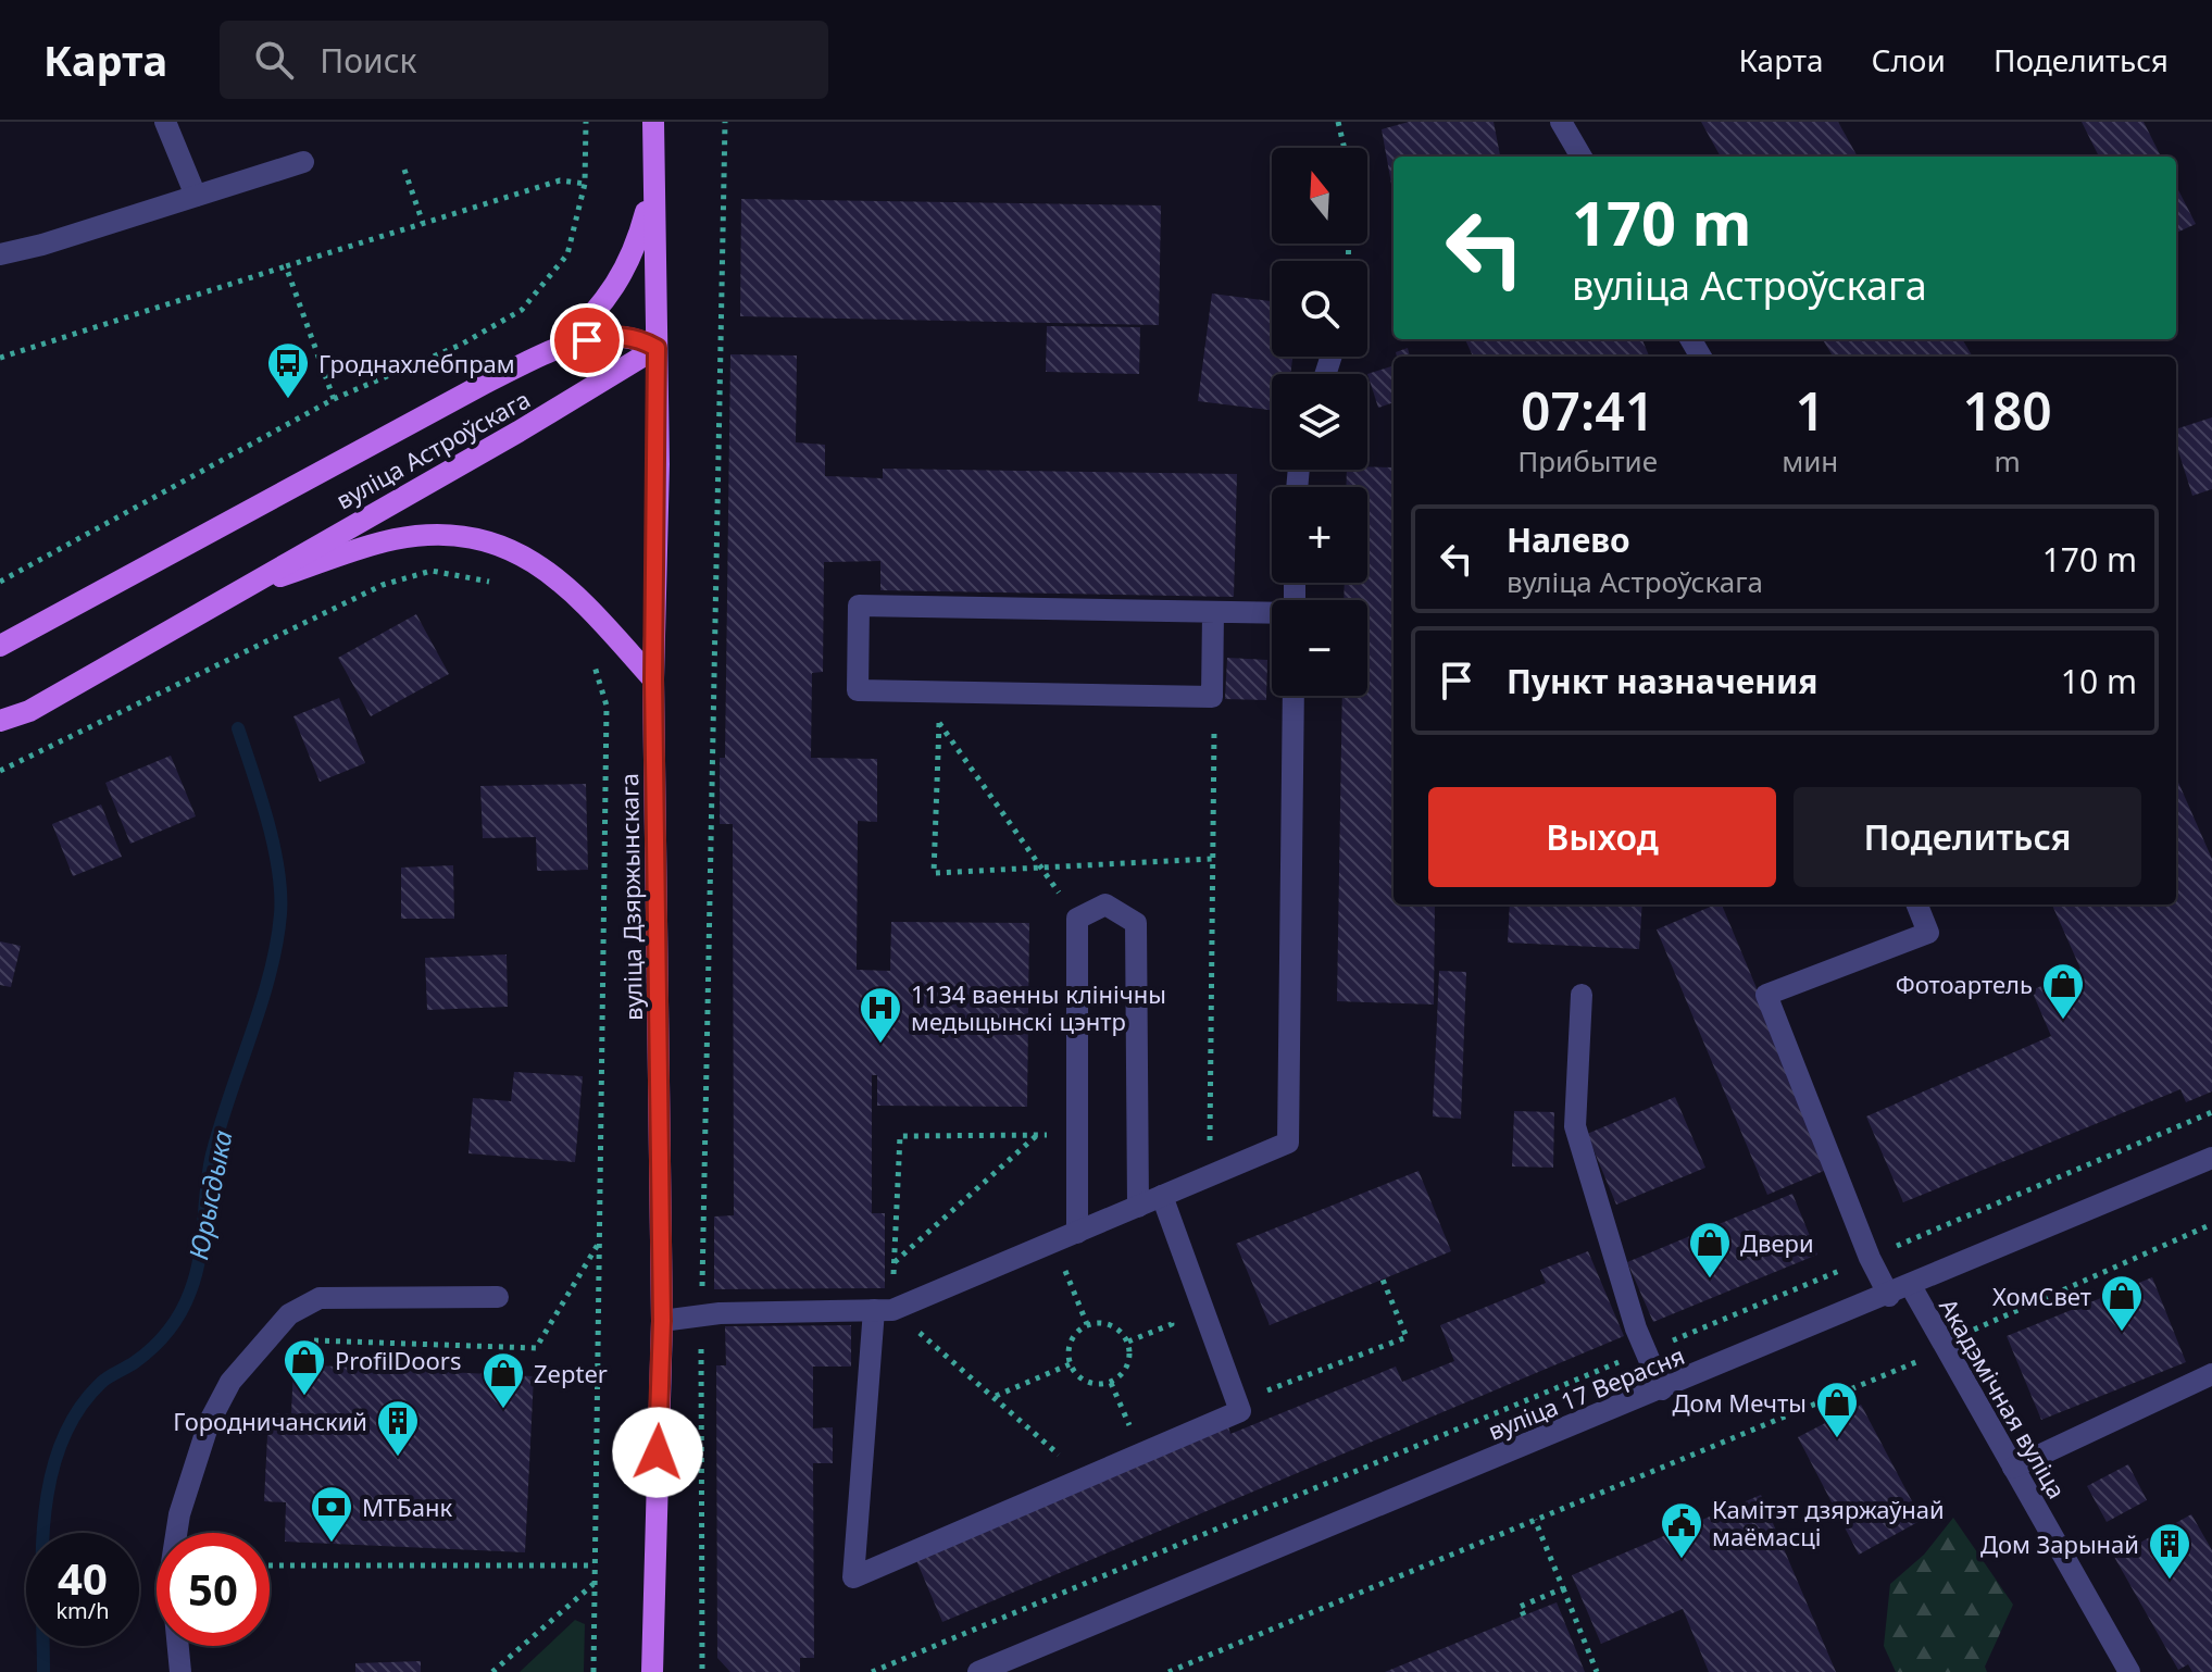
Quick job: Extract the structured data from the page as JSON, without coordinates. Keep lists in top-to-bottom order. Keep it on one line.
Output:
{"streets":{"main road":["вуліца Астроўскага","вуліца Дзяржынскага"],"street":["вуліца 17 Верасня","Акадэмічная вуліца"]},"crossings":[["вуліца Астроўскага","вуліца Дзяржынскага"],["вуліца 17 Верасня","Акадэмічная вуліца"]],"water":["Юрысдыка"],"places":{"bus stop":["Гроднахлебпрам"],"shop":["Фотоартель","Двери","ХомСвет","ProfilDoors","Zepter","Дом Мечты"],"hospital":["1134 ваенны клінічны медыцынскі цэнтр"],"building":["Городничанский","Дом Зарынай"],"bank":["МТБанк"],"public building":["Камітэт дзяржаўнай маёмасці"]},"north":"top","page":{"header":"Карта","search":"Поиск","nav":["Карта","Слои","Поделиться"],"map_buttons":["+","−"],"turn":["170 m","вуліца Астроўскага"],"eta":["07:41","Прибытие","1","мин","180","m"],"list":[{"name":"Налево","note":"вуліца Астроўскага","value":"170 m"},{"name":"Пункт назначения","value":"10 m"}],"buttons":["Выход","Поделиться"],"speed":"40 km/h","limit":"50"}}
